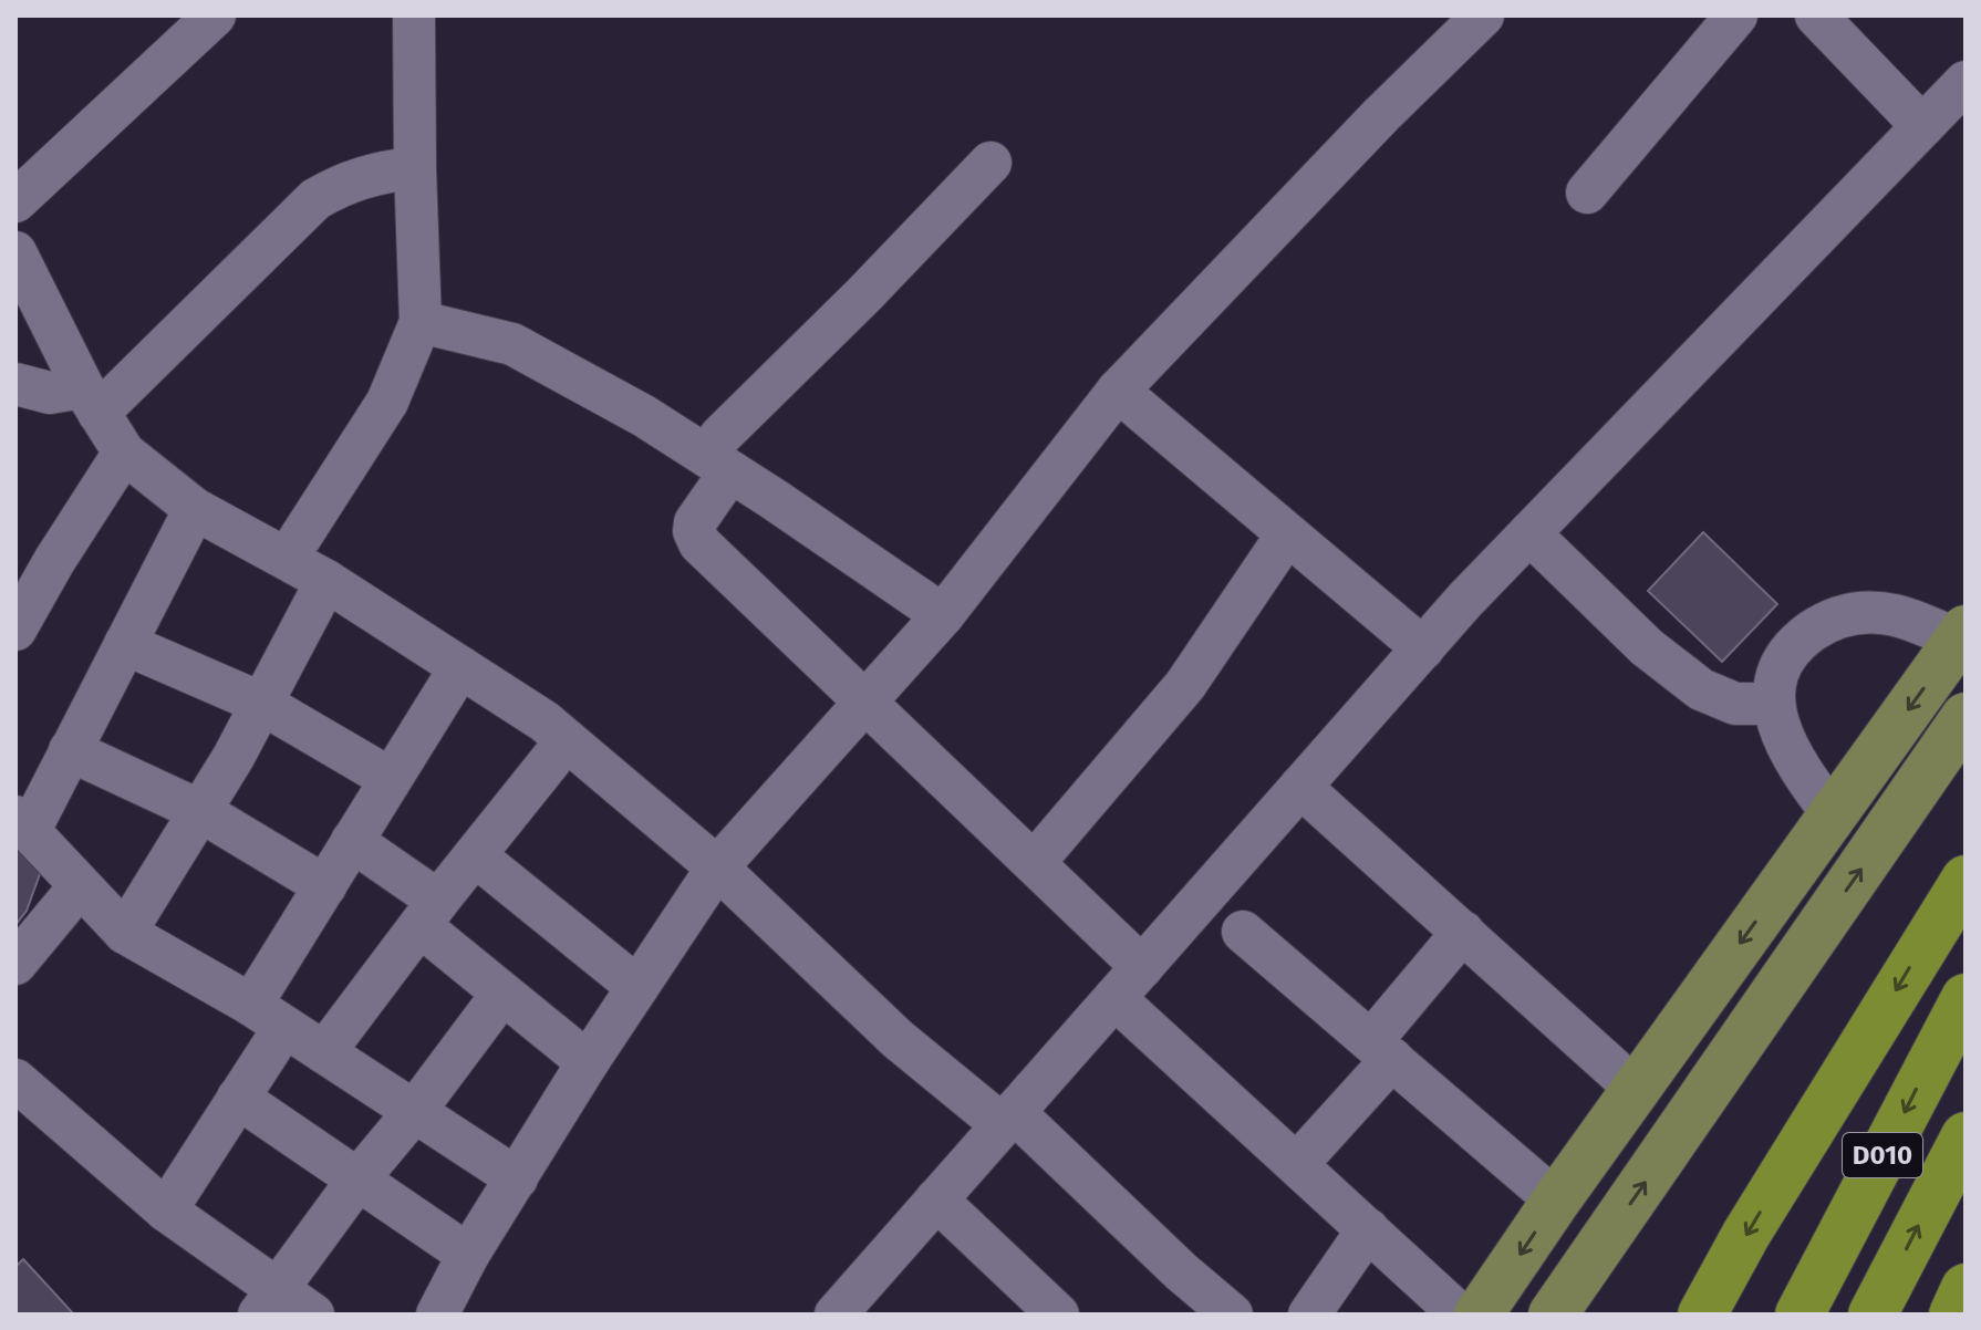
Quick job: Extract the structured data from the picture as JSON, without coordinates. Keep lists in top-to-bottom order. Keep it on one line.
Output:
{"streets":{"highway":["D010"]}}
